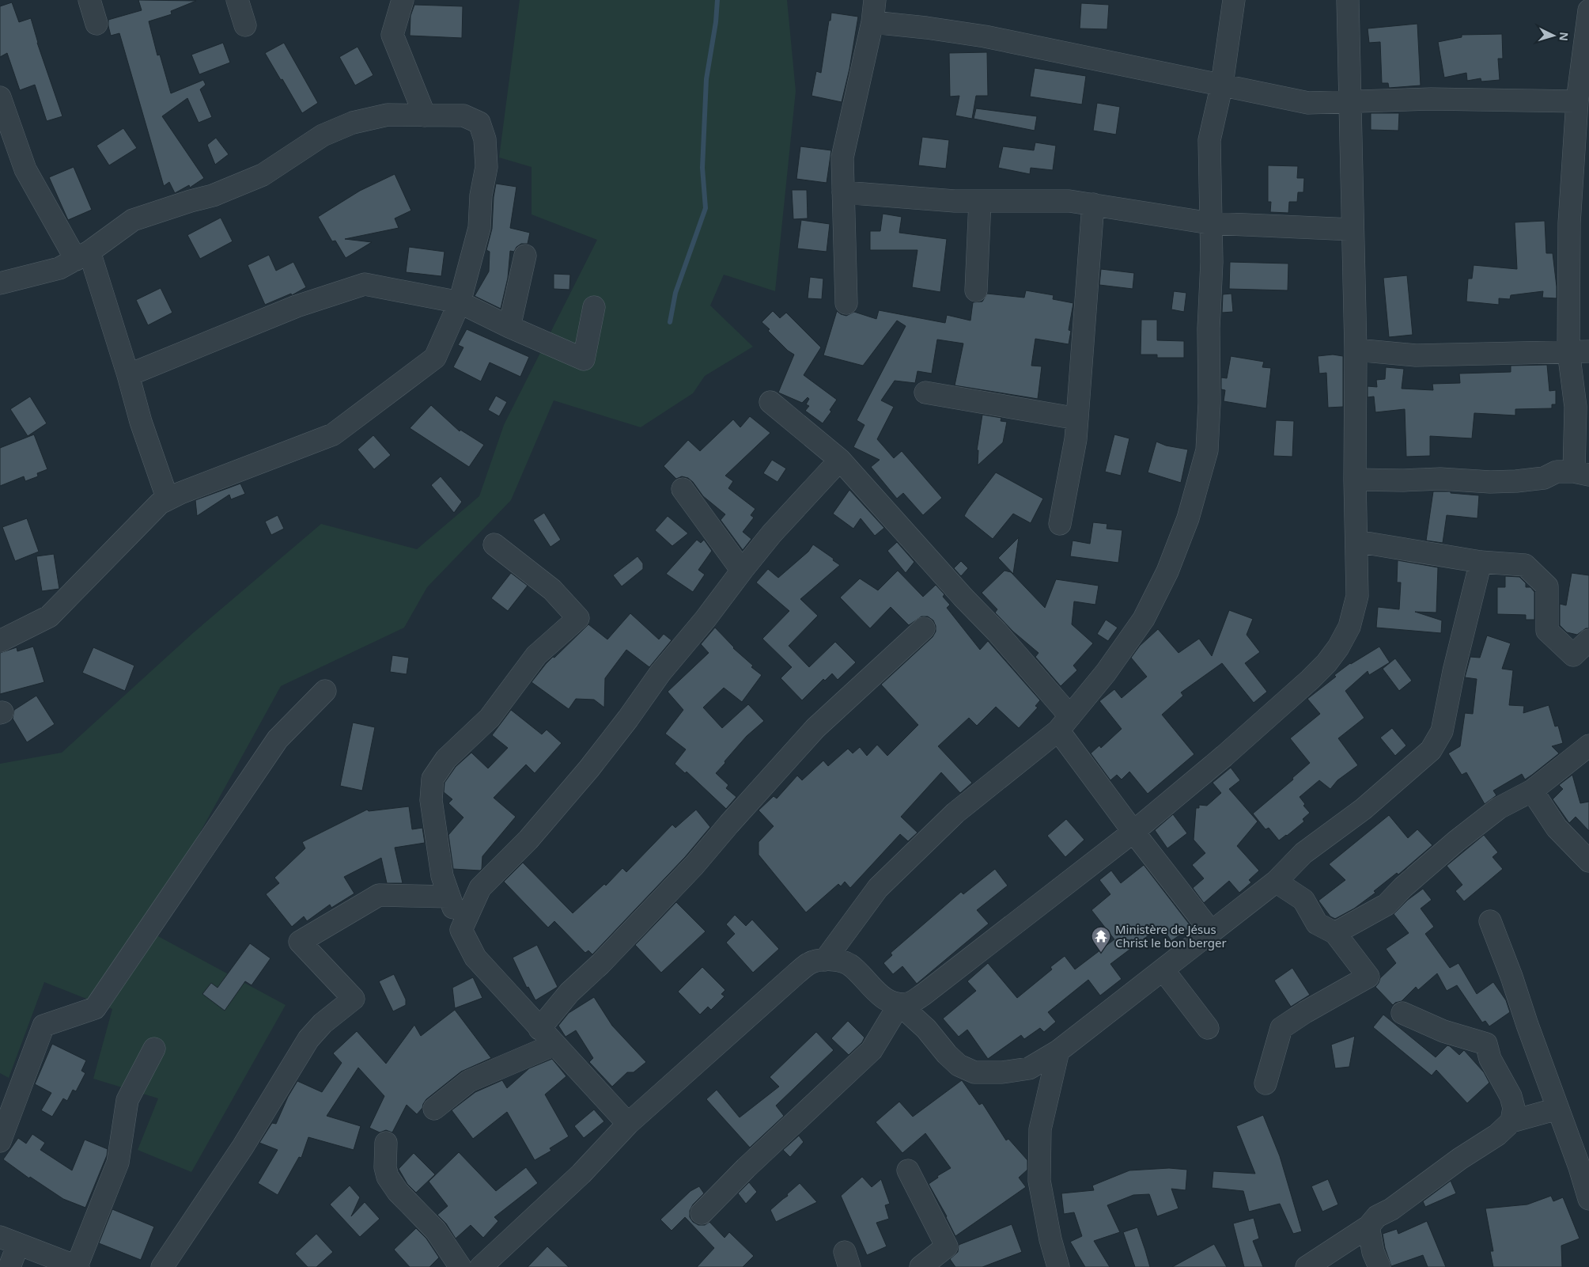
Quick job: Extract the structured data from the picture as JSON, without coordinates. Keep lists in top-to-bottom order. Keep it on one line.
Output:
{"places":{"temple":["Ministère de Jésus Christ le bon berger"]},"north":"right"}
